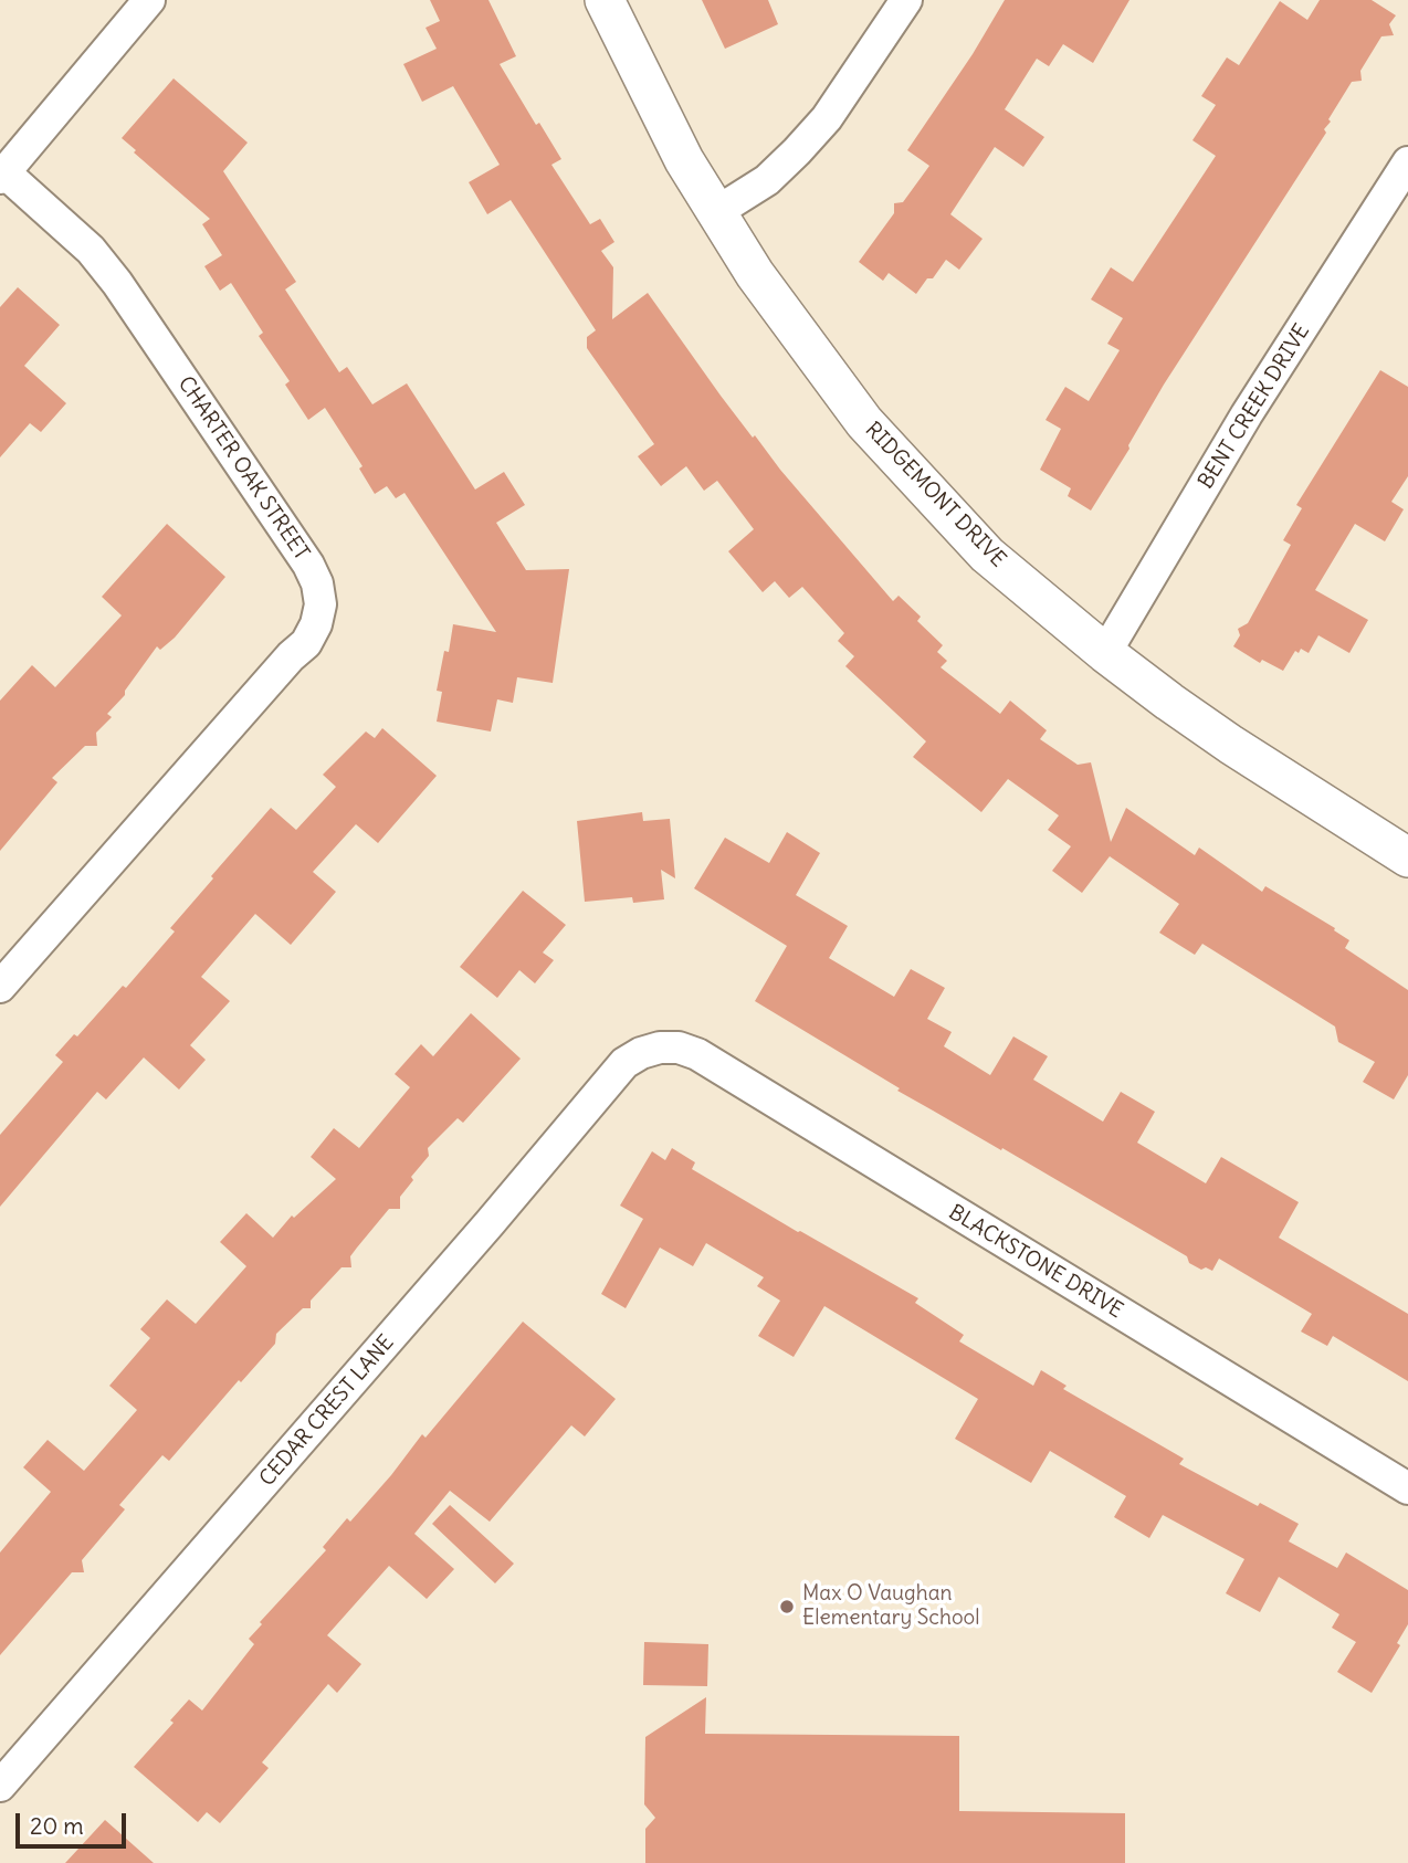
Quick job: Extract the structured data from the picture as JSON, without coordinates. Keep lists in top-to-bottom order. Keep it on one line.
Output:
{"streets":{"street":["BENT CREEK DRIVE","CHARTER OAK STREET","RIDGEMONT DRIVE","BLACKSTONE DRIVE","CEDAR CREST LANE"]},"crossings":[["BENT CREEK DRIVE","RIDGEMONT DRIVE"],["BLACKSTONE DRIVE","CEDAR CREST LANE"]],"places":["Max O Vaughan Elementary School"],"scale_bar":"20 m"}
